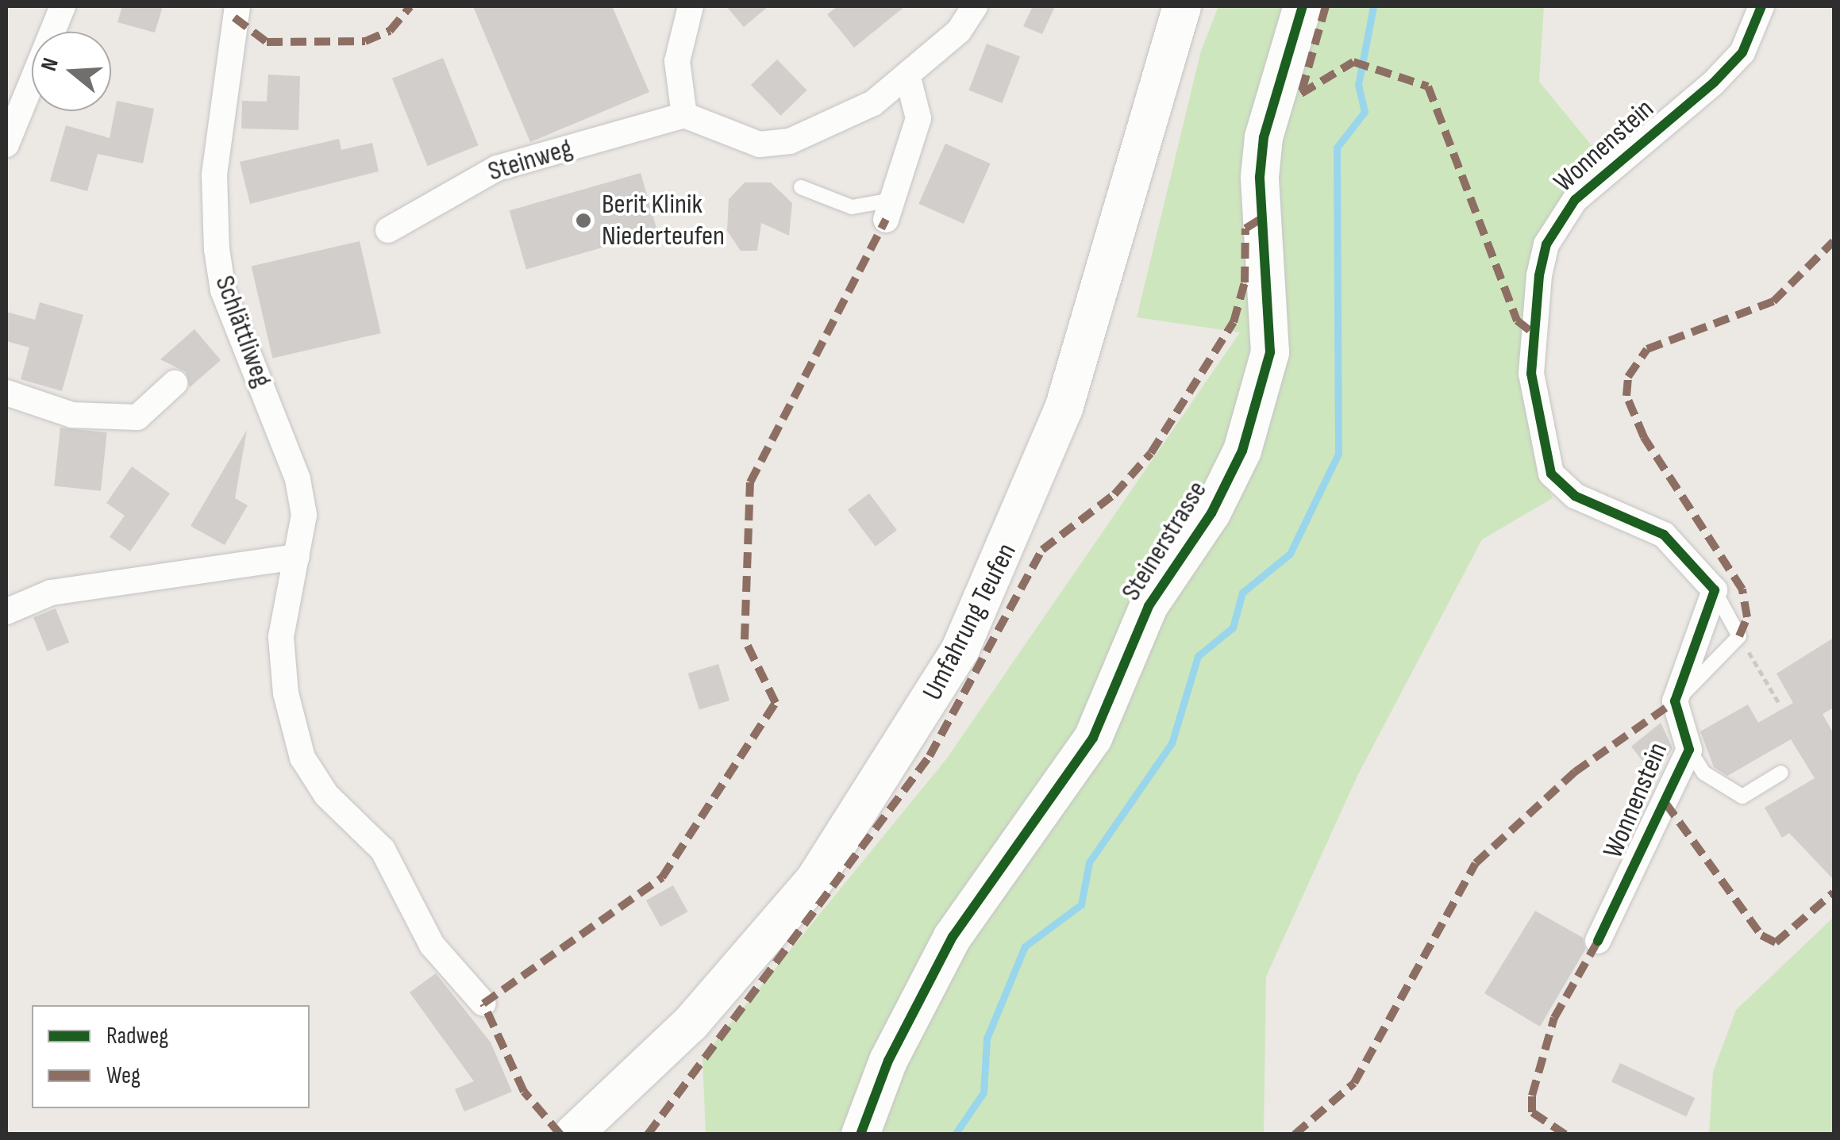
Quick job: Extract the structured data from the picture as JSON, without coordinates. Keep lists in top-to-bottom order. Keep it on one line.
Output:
{"streets":{"main road":["Steinerstrasse","Umfahrung Teufen"],"street":["Wonnenstein","Steinweg","Schlättliweg"]},"places":["Berit Klinik Niederteufen"],"legend":["Radweg","Weg"],"north":"left"}
